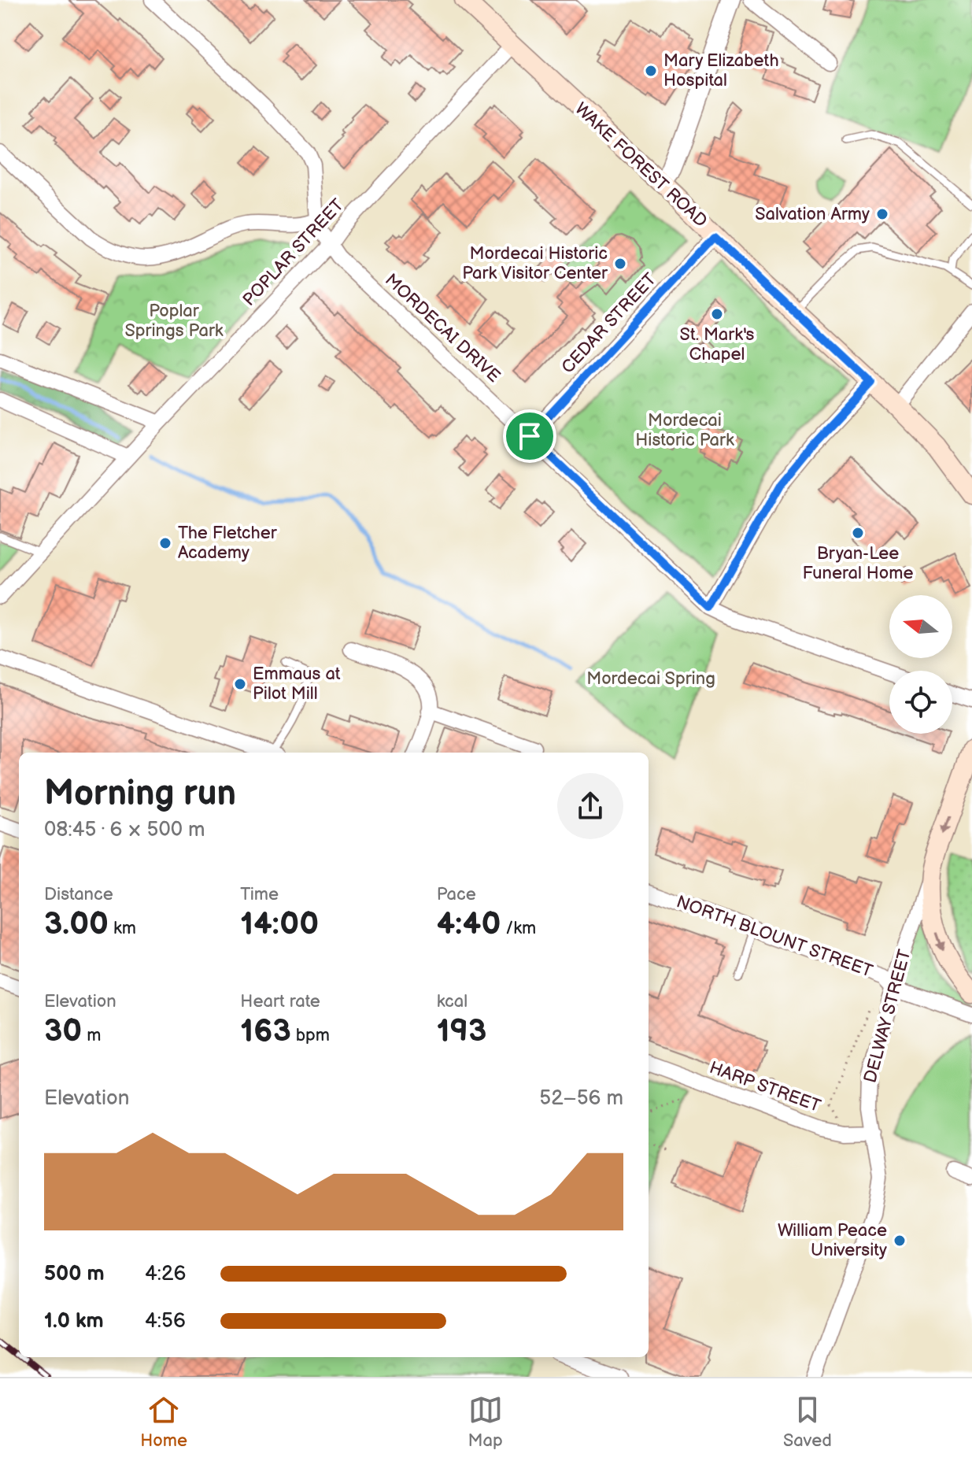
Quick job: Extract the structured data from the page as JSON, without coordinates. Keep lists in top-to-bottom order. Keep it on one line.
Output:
{"streets":{"main road":["WAKE FOREST ROAD","DELWAY STREET"],"street":["POPLAR STREET","CEDAR STREET","MORDECAI DRIVE","NORTH BLOUNT STREET","HARP STREET"]},"crossings":[["WAKE FOREST ROAD","POPLAR STREET"],["WAKE FOREST ROAD","CEDAR STREET"],["POPLAR STREET","MORDECAI DRIVE"],["CEDAR STREET","MORDECAI DRIVE"],["NORTH BLOUNT STREET","DELWAY STREET"],["DELWAY STREET","HARP STREET"]],"parks":["Poplar Springs Park","Mordecai Historic Park","Mordecai Spring"],"places":["Mary Elizabeth Hospital","Salvation Army","Mordecai Historic Park Visitor Center","St. Mark's Chapel","Bryan-Lee Funeral Home","The Fletcher Academy","Emmaus at Pilot Mill","William Peace University"],"north":"left","page":{"heading":["Morning run","08:45 · 6 × 500 m"],"stats":[["Distance","3.00 km"],["Time","14:00"],["Pace","4:40 /km"],["Elevation","30 m"],["Heart rate","163 bpm"],["kcal","193"]],"chart":["Elevation","52–56 m"],"list":[{"name":"500 m","note":"4:26"},{"name":"1.0 km","note":"4:56"}],"tabs":["Home","Map","Saved"]}}
